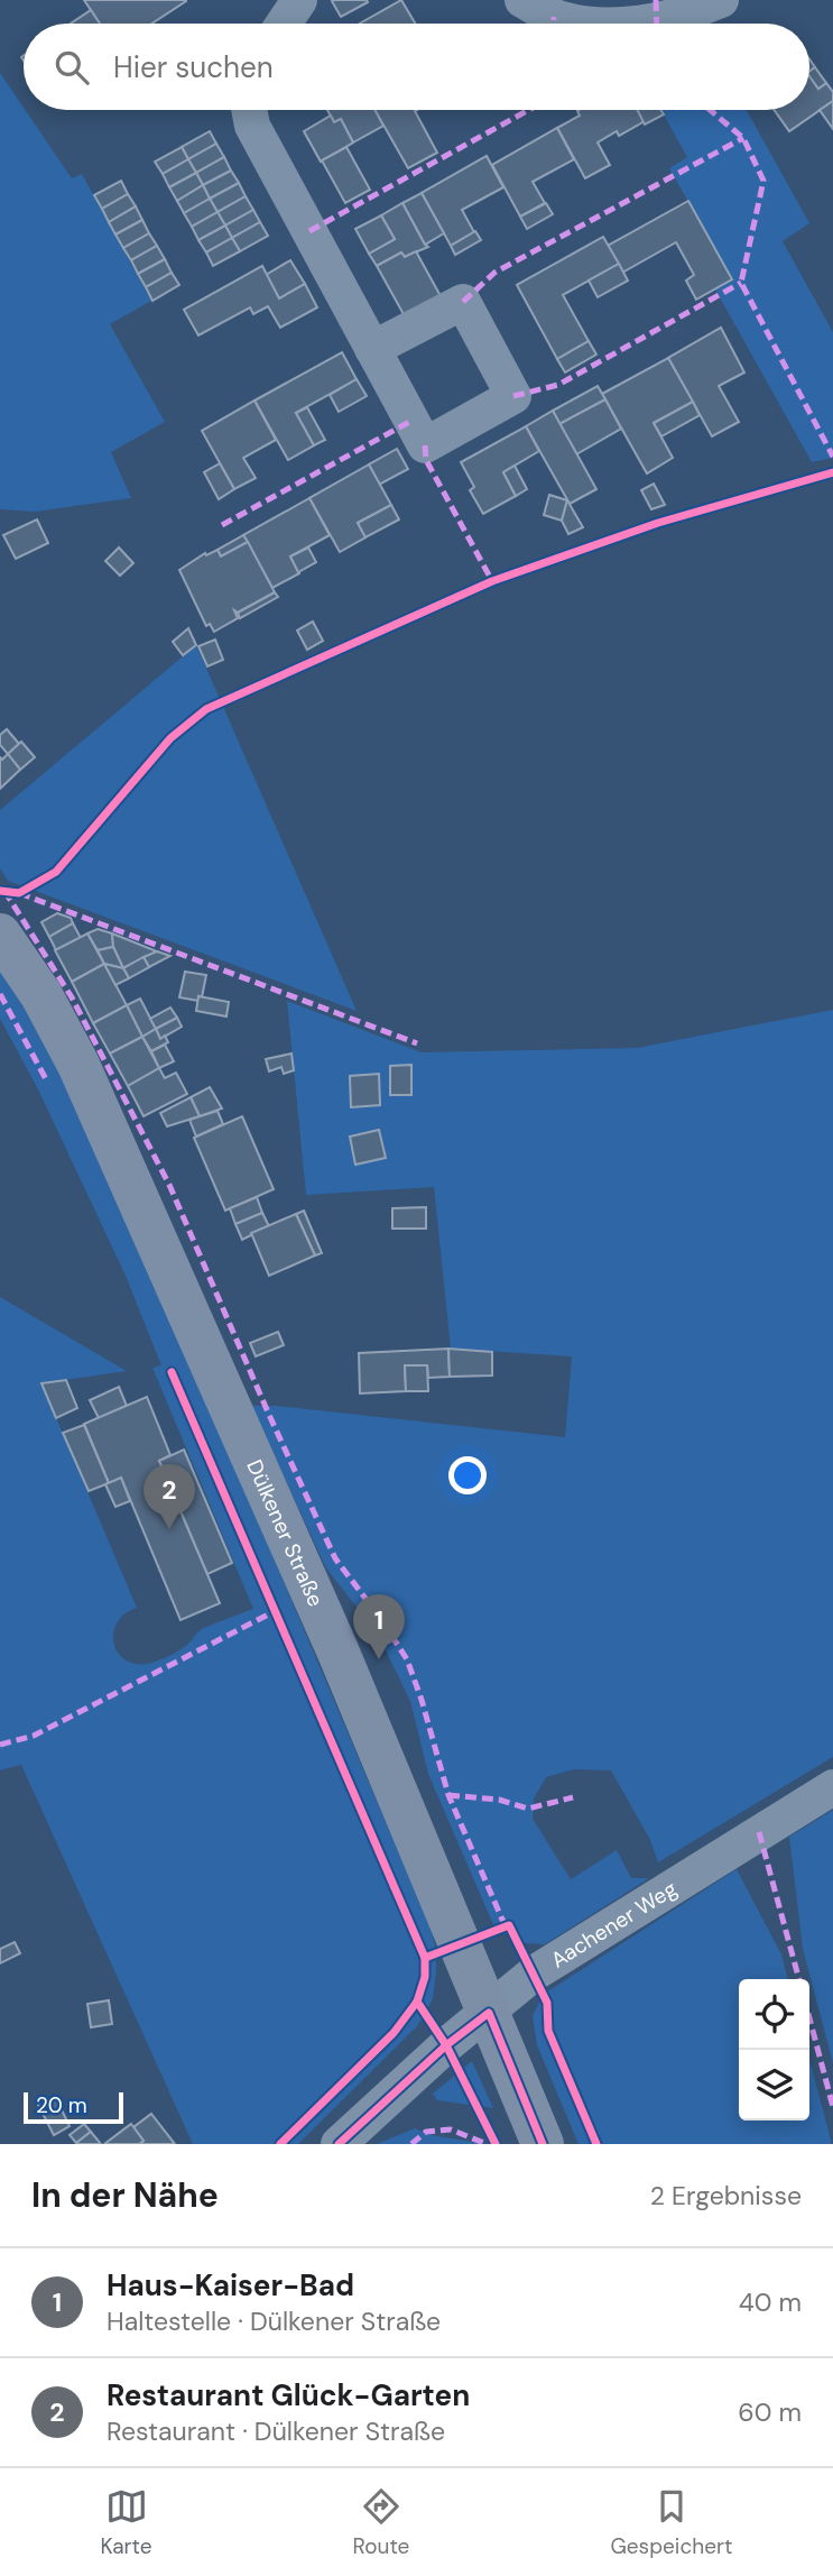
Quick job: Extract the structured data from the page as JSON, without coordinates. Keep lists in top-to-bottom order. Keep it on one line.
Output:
{"streets":{"main road":["Dülkener Straße"],"street":["Aachener Weg"]},"crossings":[["Dülkener Straße","Aachener Weg"]],"scale_bar":"20 m","page":{"search":"Hier suchen","pins":["2","1"],"scale":"20 m","heading":["In der Nähe","2 Ergebnisse"],"list":[{"mark":"1","name":"Haus-Kaiser-Bad","note":"Haltestelle · Dülkener Straße","value":"40 m"},{"mark":"2","name":"Restaurant Glück-Garten","note":"Restaurant · Dülkener Straße","value":"60 m"}],"nav":["Karte","Route","Gespeichert"]}}
